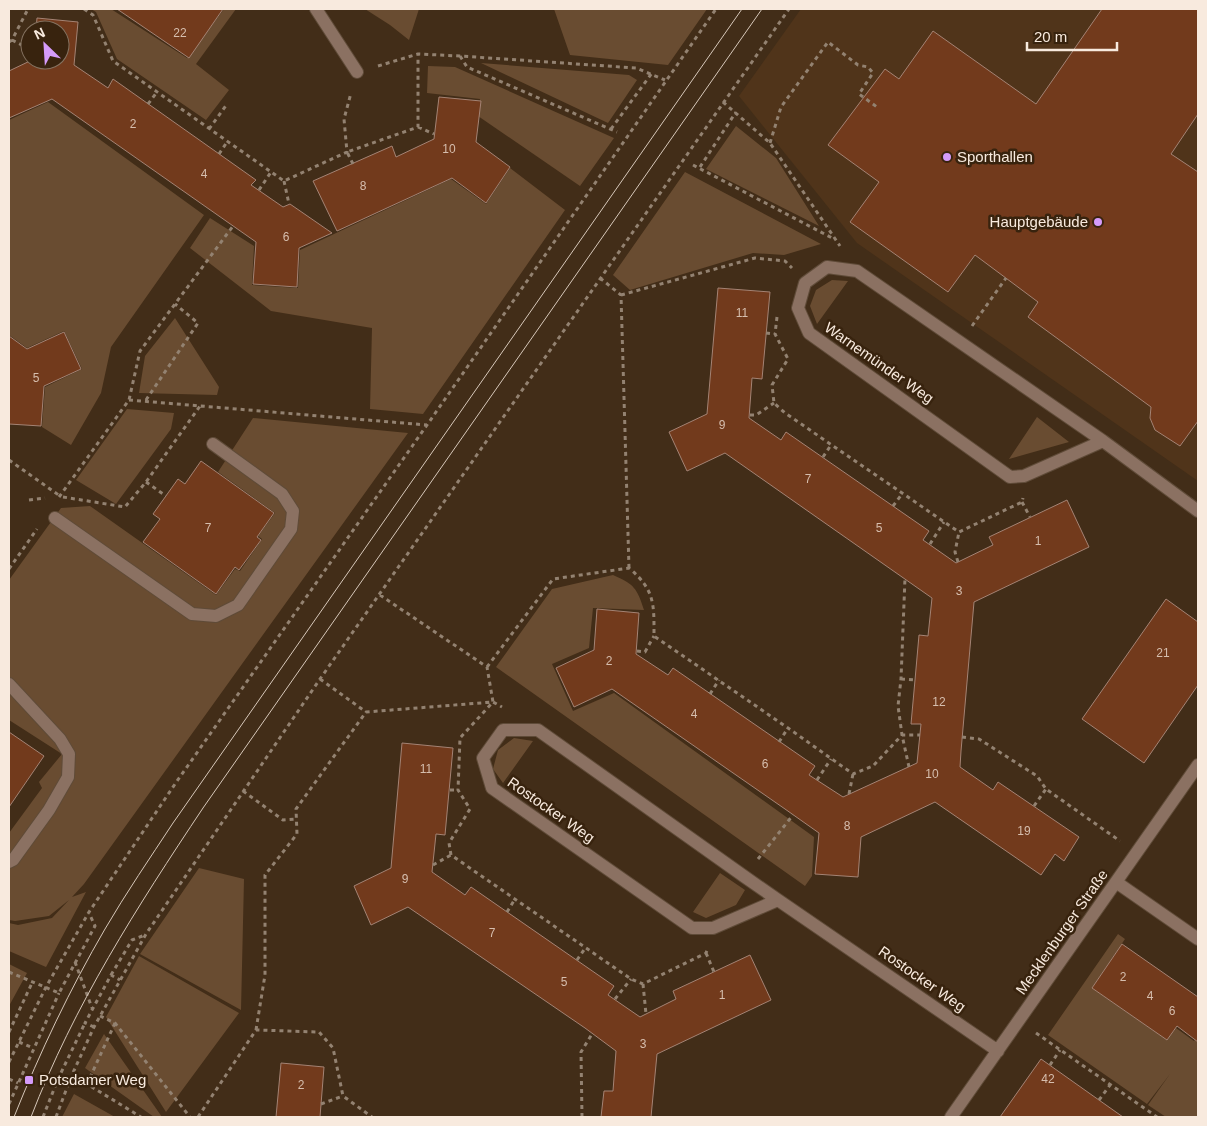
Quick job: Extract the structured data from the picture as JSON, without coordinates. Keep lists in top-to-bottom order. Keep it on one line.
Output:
{"streets":{"street":["Warnemünder Weg","Rostocker Weg","Mecklenburger Straße"]},"crossings":[["Rostocker Weg","Mecklenburger Straße"]],"places":{"other":["Sporthallen","Hauptgebäude"],"transit":["Potsdamer Weg"]},"house_numbers":["22","2","10","4","8","6","11","5","9","7","7","5","1","3","21","2","12","4","6","11","10","8","19","9","7","2","5","1","4","6","3","42","2"],"scale_bar":"20 m","north":"top left"}
